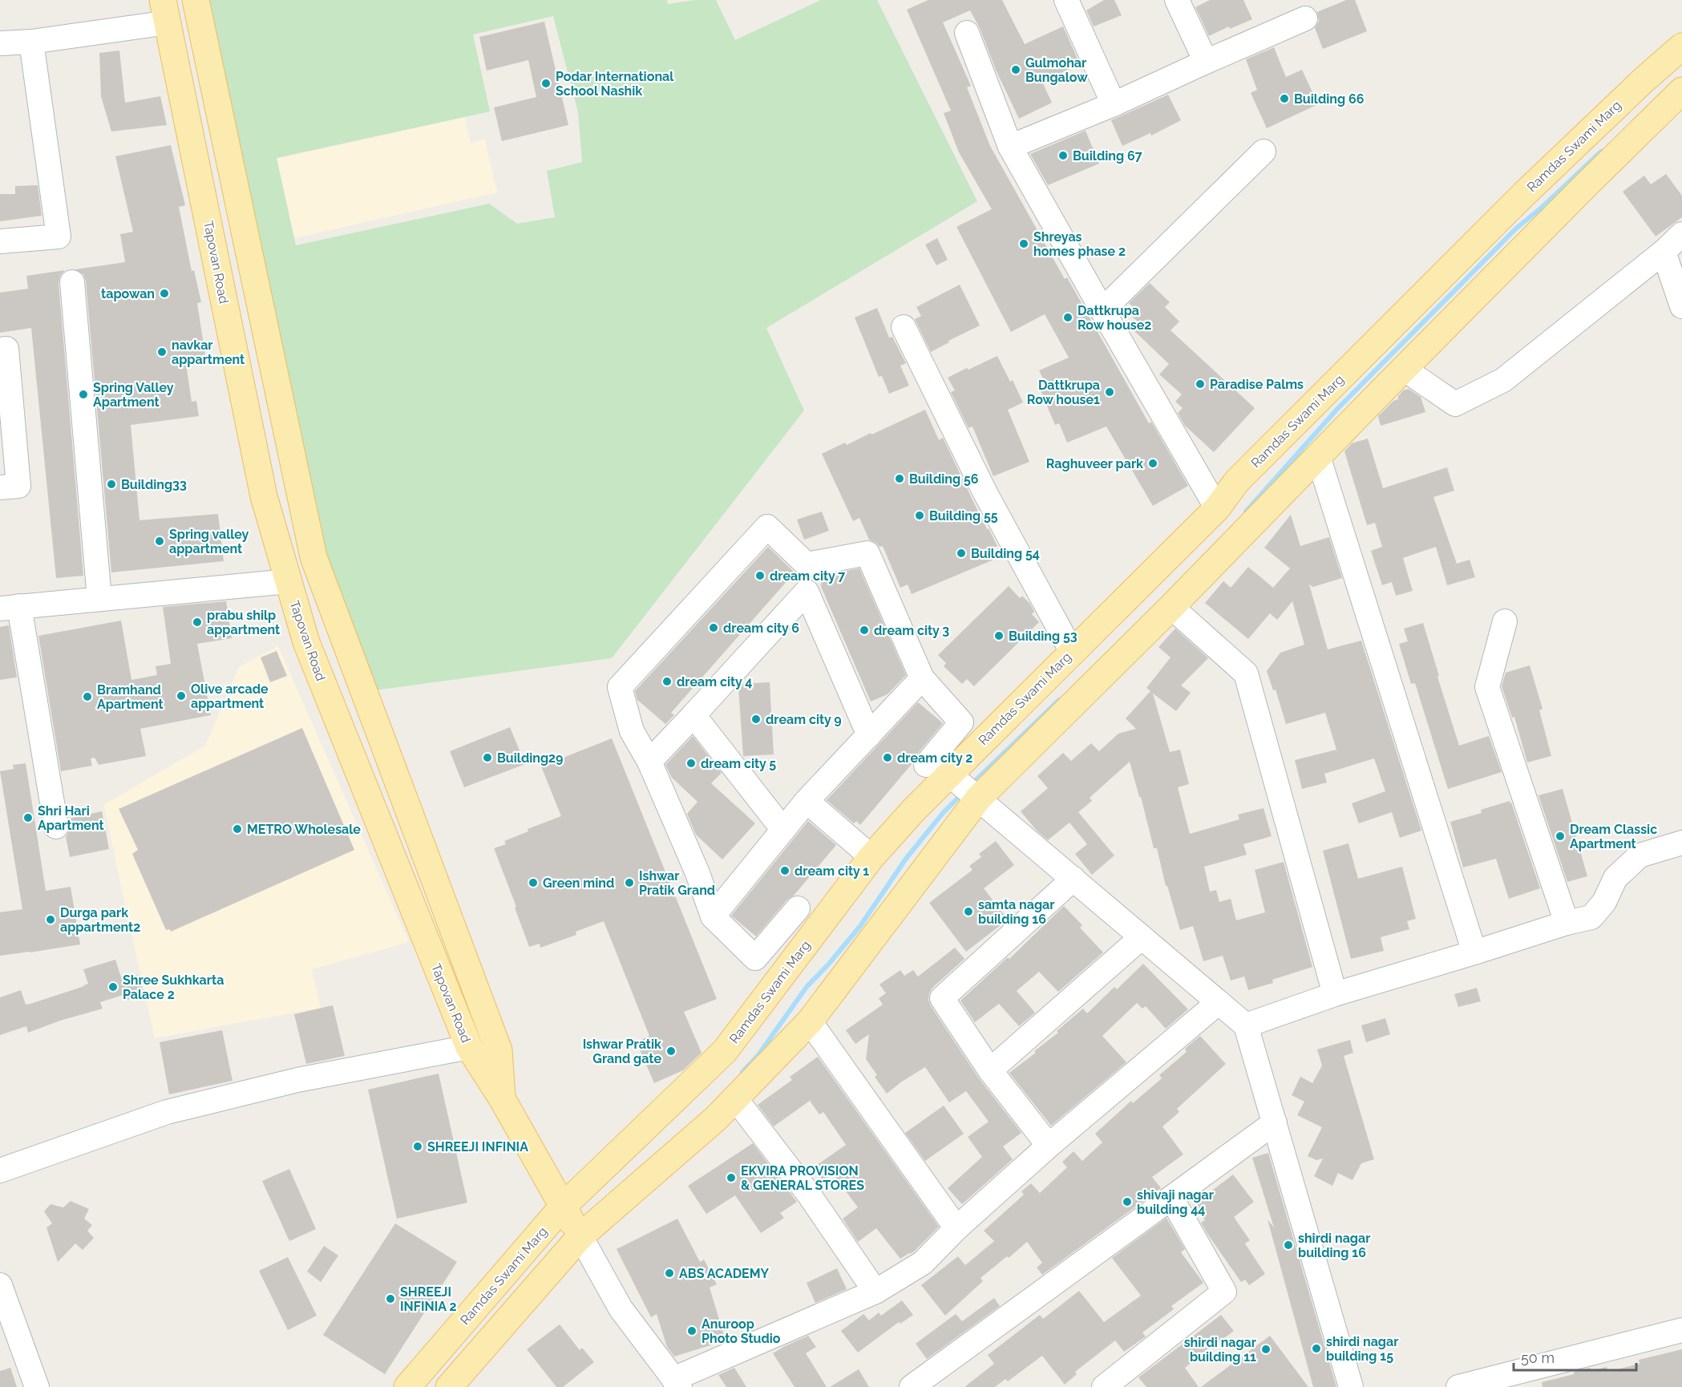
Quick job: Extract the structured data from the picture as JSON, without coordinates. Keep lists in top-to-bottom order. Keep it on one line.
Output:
{"streets":{"main road":["Ramdas Swami Marg","Tapovan Road"]},"crossings":[["Ramdas Swami Marg","Tapovan Road"]],"places":["Gulmohar Bungalow","Podar International School Nashik","Building 66","Building 67","Shreyas homes phase 2","tapowan","Dattkrupa Row house2","navkar appartment","Paradise Palms","Dattkrupa Row house1","Spring Valley Apartment","Raghuveer park","Building 56","Building33","Building 55","Spring valley appartment","Building 54","dream city 7","prabu shilp appartment","dream city 6","dream city 3","Building 53","dream city 4","Olive arcade appartment","Bramhand Apartment","dream city 9","Building29","dream city 2","dream city 5","Shri Hari Apartment","METRO Wholesale","Dream Classic Apartment","dream city 1","Green mind","Ishwar Pratik Grand","samta nagar building 16","Durga park appartment2","Shree Sukhkarta Palace 2","Ishwar Pratik Grand gate","SHREEJI INFINIA","EKVIRA PROVISION & GENERAL STORES","shivaji nagar building 44","shirdi nagar building 16","ABS ACADEMY","SHREEJI INFINIA 2","Anuroop Photo Studio","shirdi nagar building 15","shirdi nagar building 11"],"scale_bar":"50 m"}
